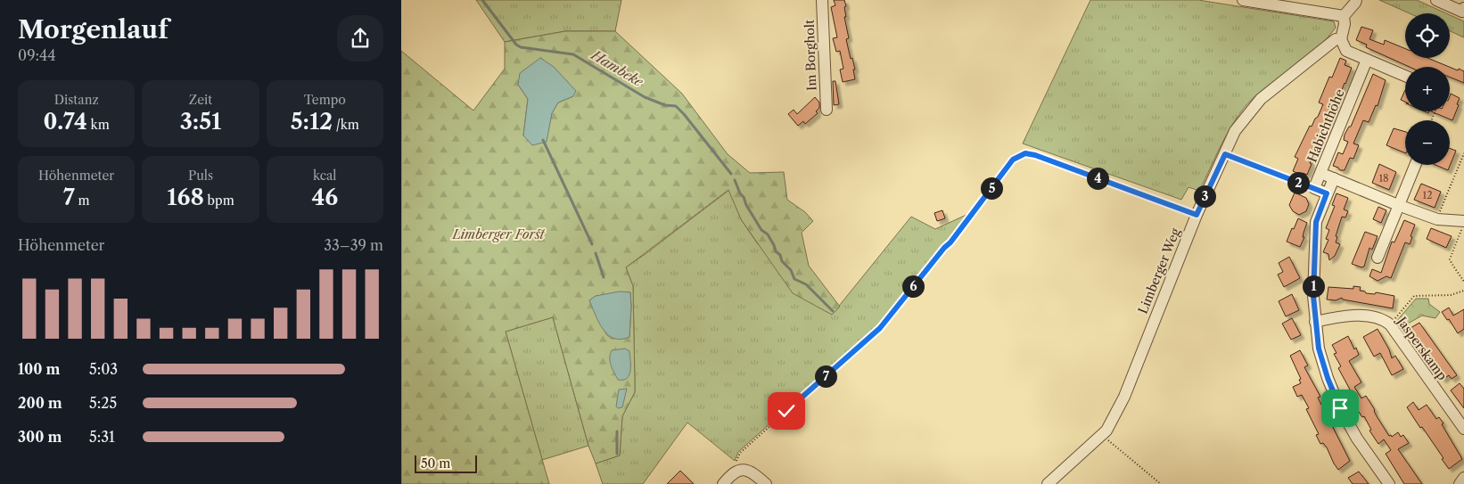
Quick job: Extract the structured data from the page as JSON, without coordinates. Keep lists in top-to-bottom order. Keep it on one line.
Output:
{"streets":{"street":["Im Borgholt","Habichthöhe","Limberger Weg","Jasperskamp"]},"water":["Hambeke"],"parks":["Limberger Forst"],"house_numbers":["18","12"],"scale_bar":"50 m","page":{"heading":["Morgenlauf","09:44"],"map_buttons":["+","−"],"stats":[["Distanz","0.74 km"],["Zeit","3:51"],["Tempo","5:12 /km"],["Höhenmeter","7 m"],["Puls","168 bpm"],["kcal","46"]],"pins":["4","2","5","3","1","6","7"],"chart":["Höhenmeter","33–39 m"],"list":[{"name":"100 m","note":"5:03"},{"name":"200 m","note":"5:25"},{"name":"300 m","note":"5:31"}],"scale":"50 m"}}
